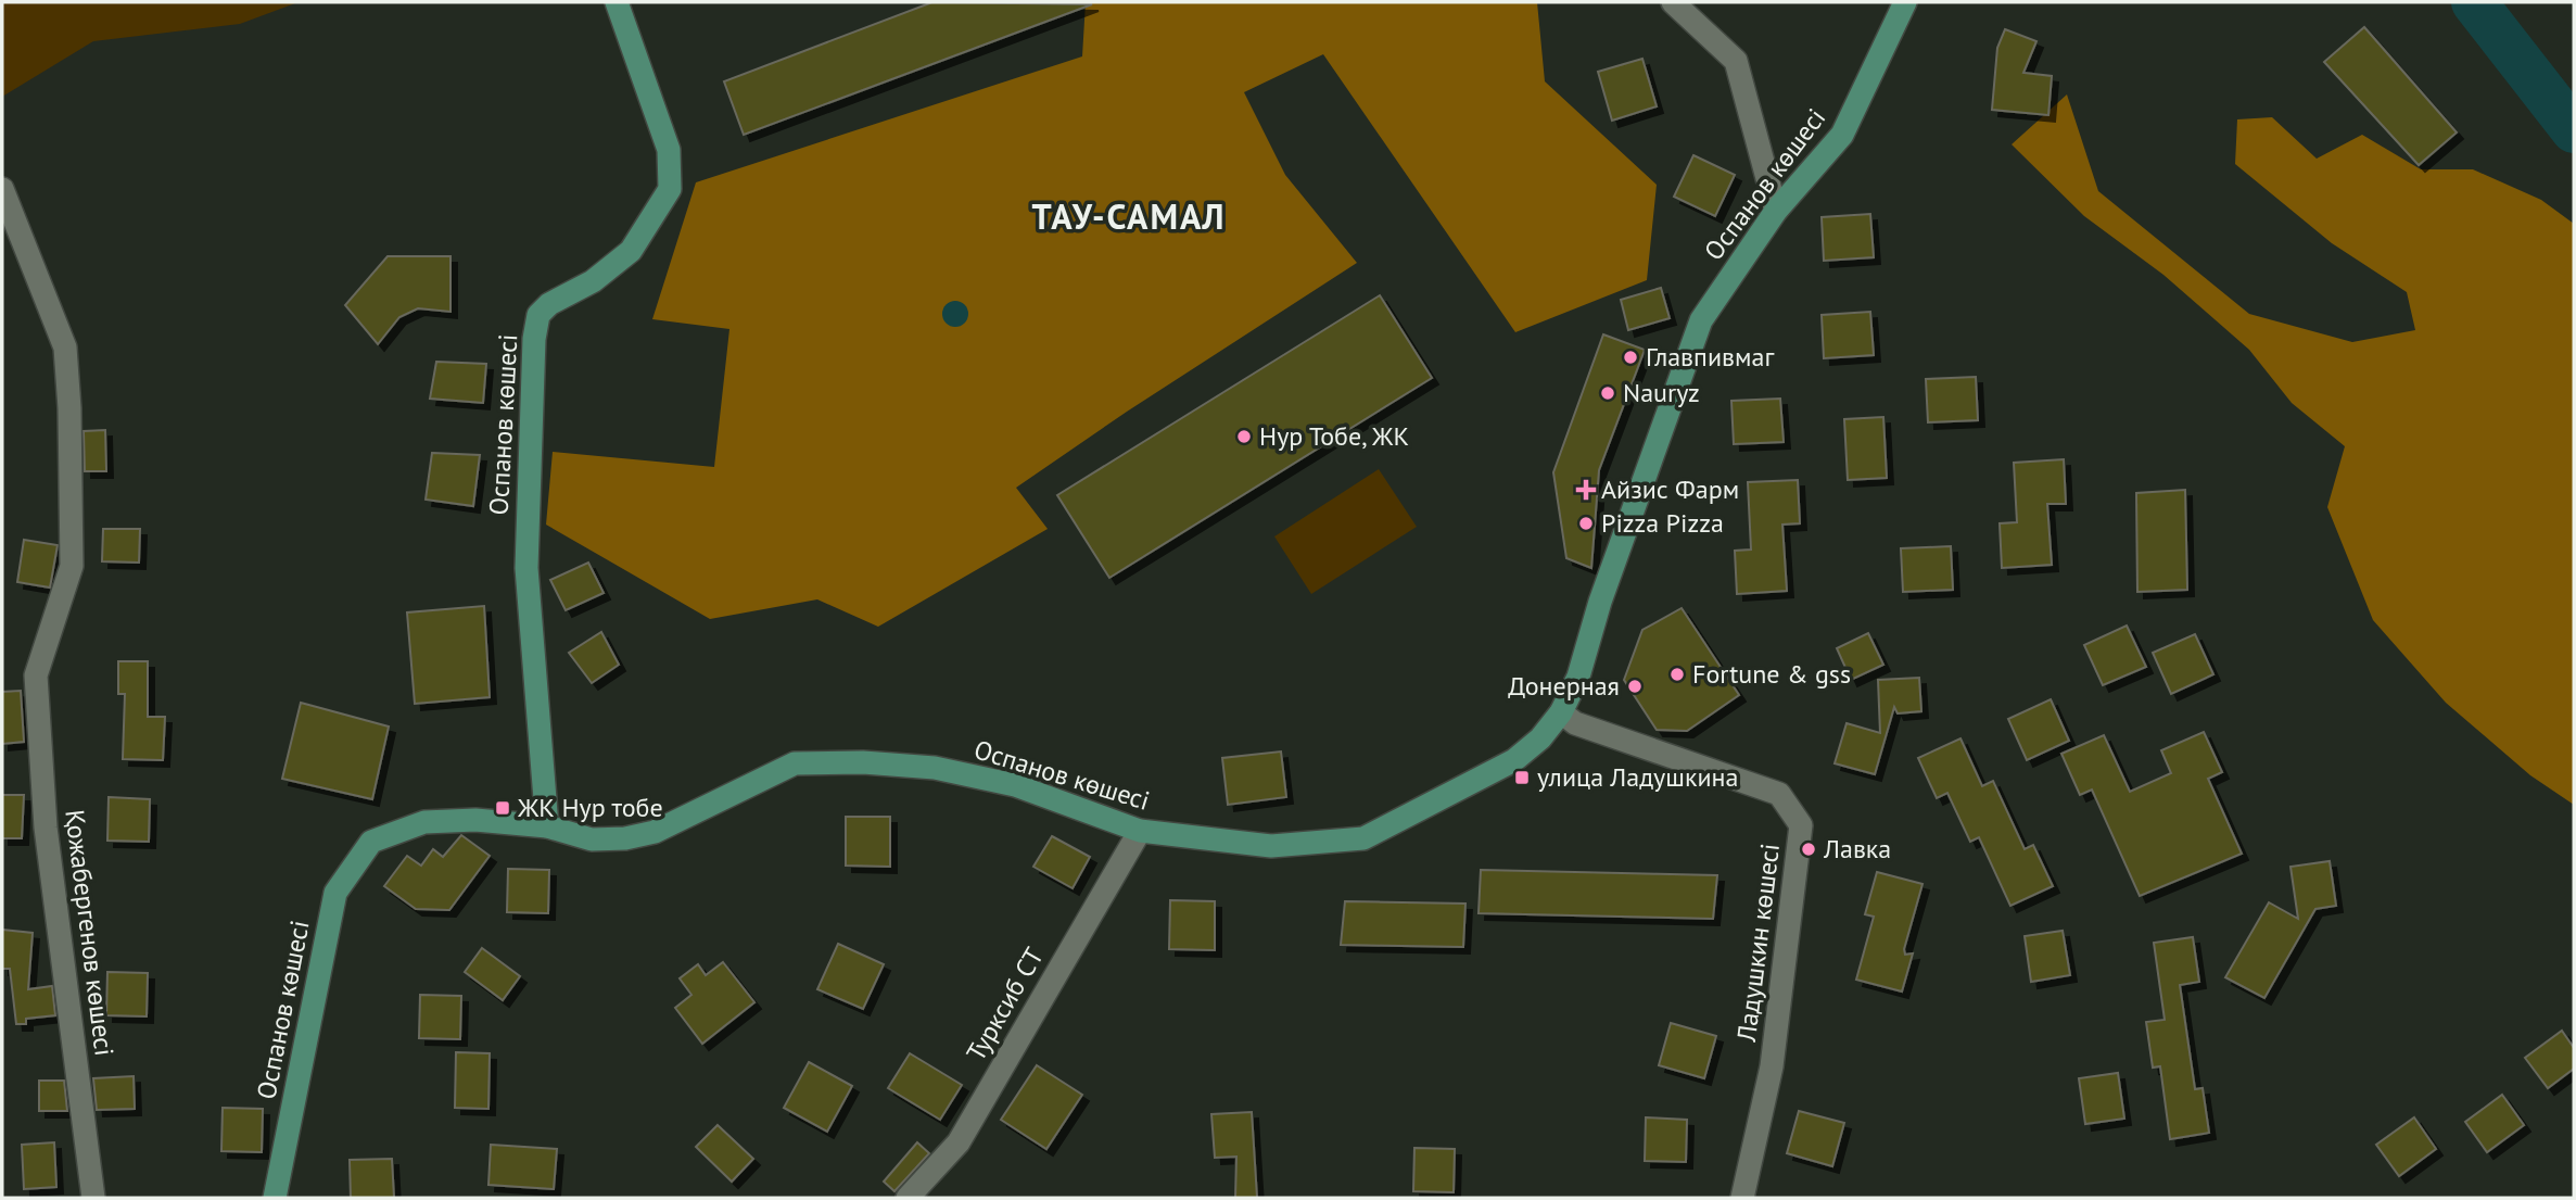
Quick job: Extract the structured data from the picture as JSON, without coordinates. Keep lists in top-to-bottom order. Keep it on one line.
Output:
{"streets":{"street":["Оспанов көшесі","Қожабергенов көшесі","Ладушкин көшесі","Турксиб СТ"]},"crossings":[["Оспанов көшесі","Ладушкин көшесі"],["Оспанов көшесі","Турксиб СТ"]],"districts":["ТАУ-САМАЛ"],"places":{"other":["Главпивмаг","Nauryz","Нур Тобе, ЖК","Pizza Pizza","Fortune & gss","Донерная","Лавка"],"health":["Айзис Фарм"],"transit":["улица Ладушкина","ЖК Нур тобе"]}}
